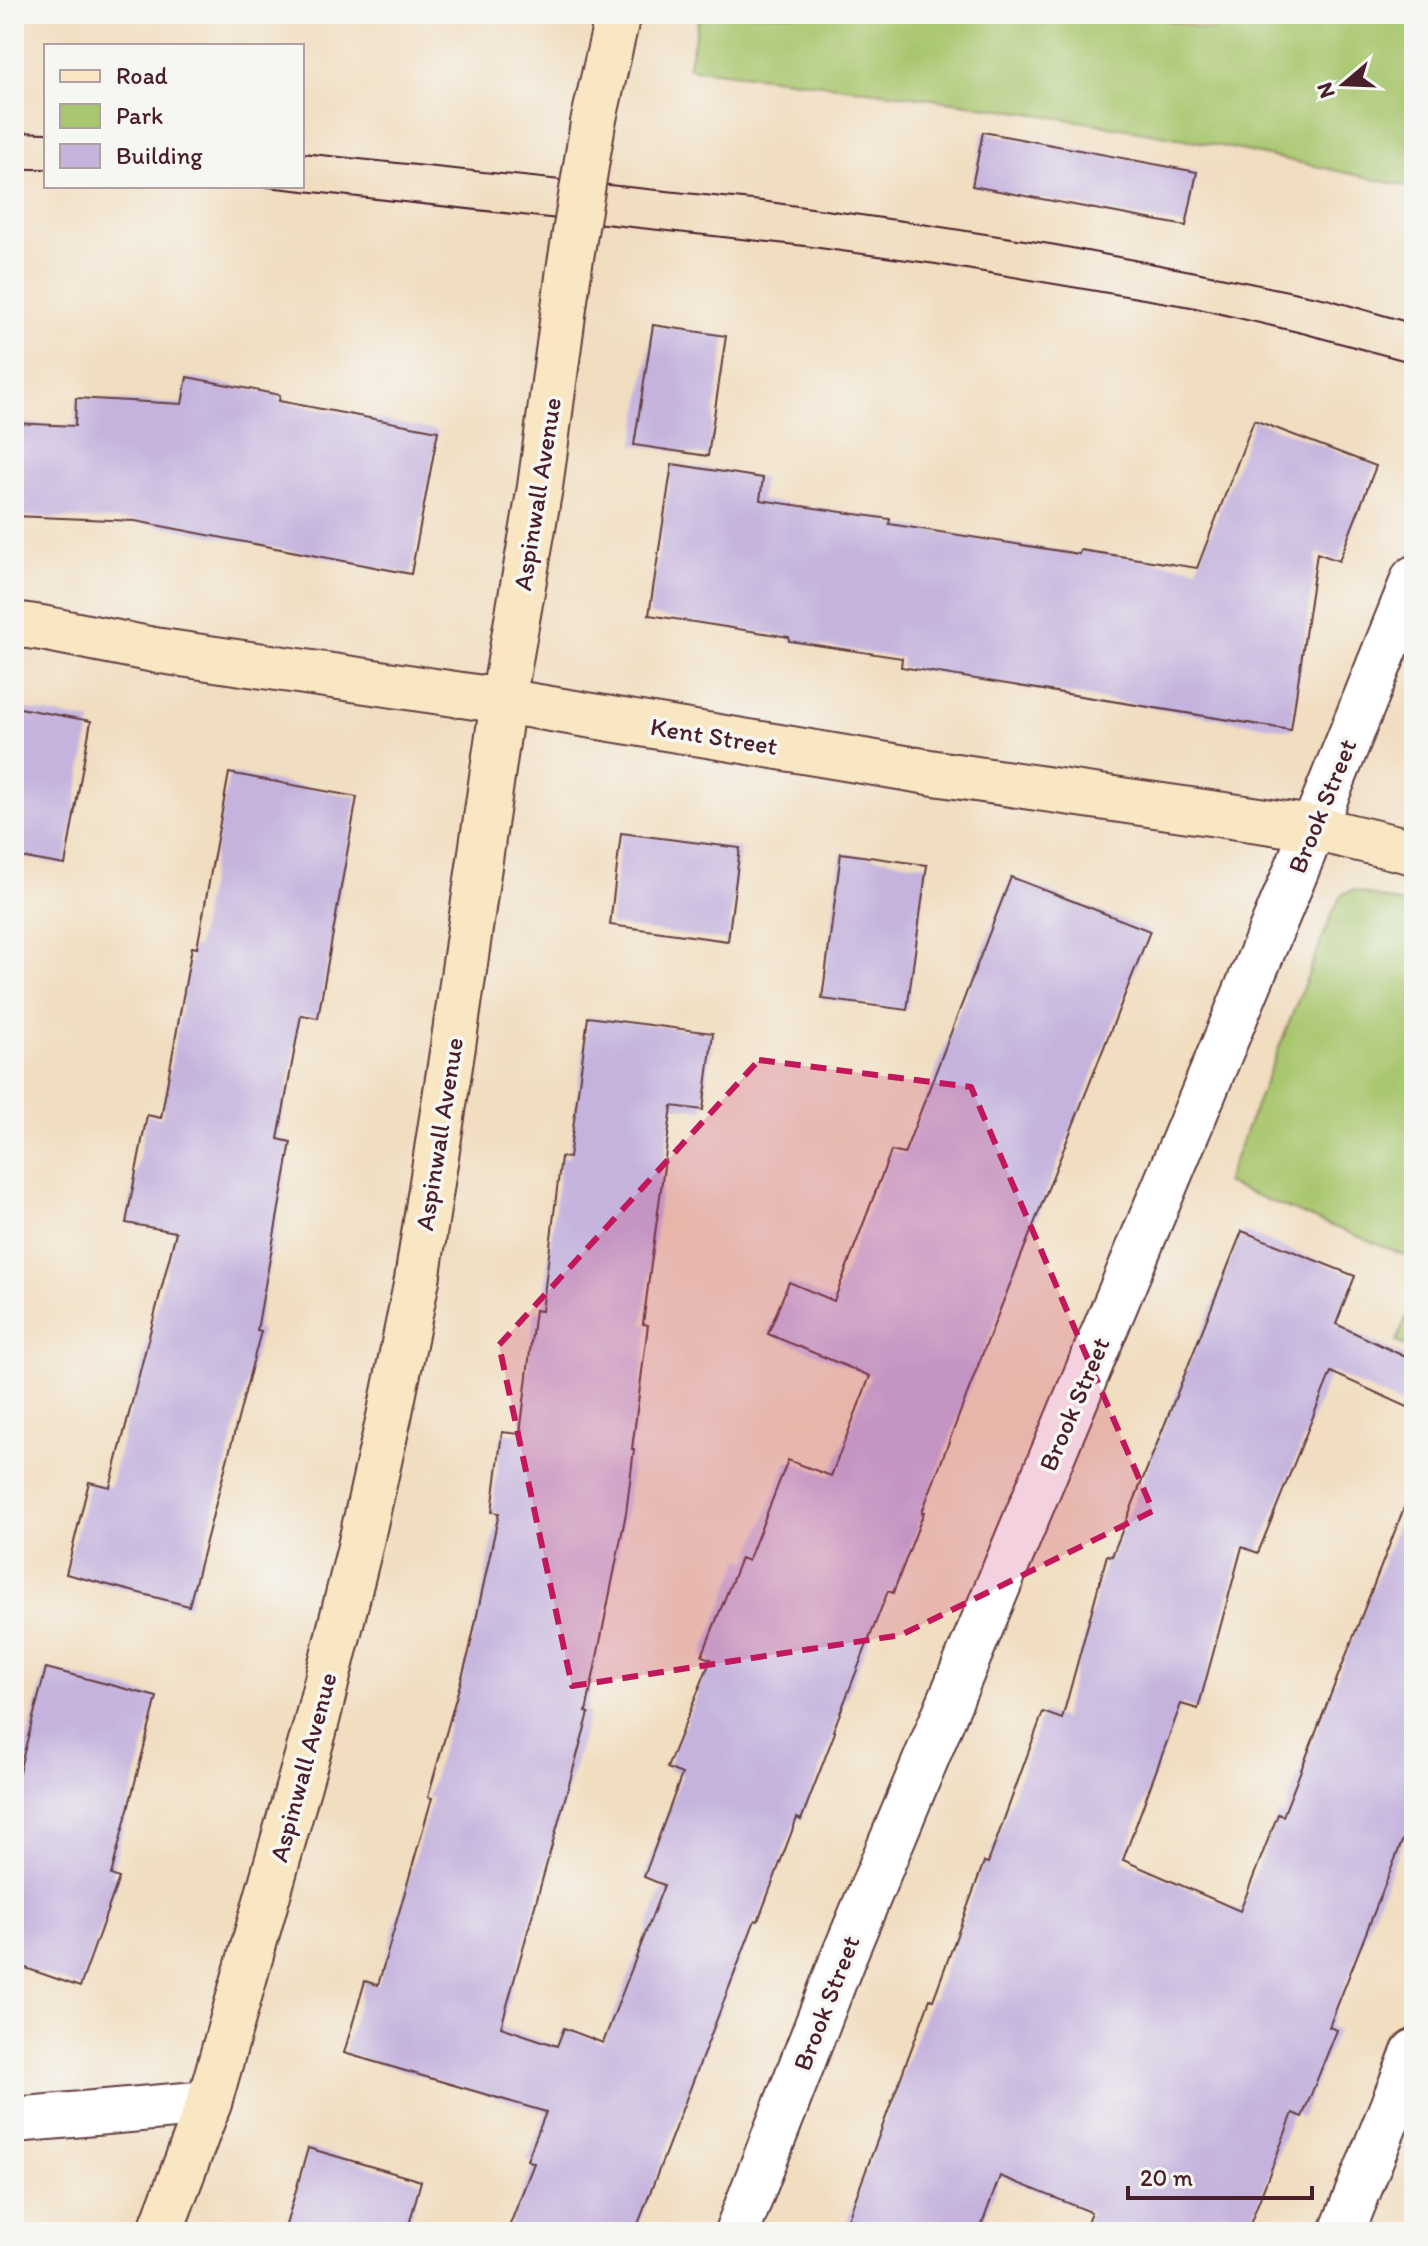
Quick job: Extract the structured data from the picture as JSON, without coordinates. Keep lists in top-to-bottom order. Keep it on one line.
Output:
{"streets":{"main road":["Aspinwall Avenue","Kent Street"],"street":["Brook Street"]},"crossings":[["Aspinwall Avenue","Kent Street"],["Kent Street","Brook Street"]],"legend":["Road","Park","Building"],"scale_bar":"20 m","north":"left"}
